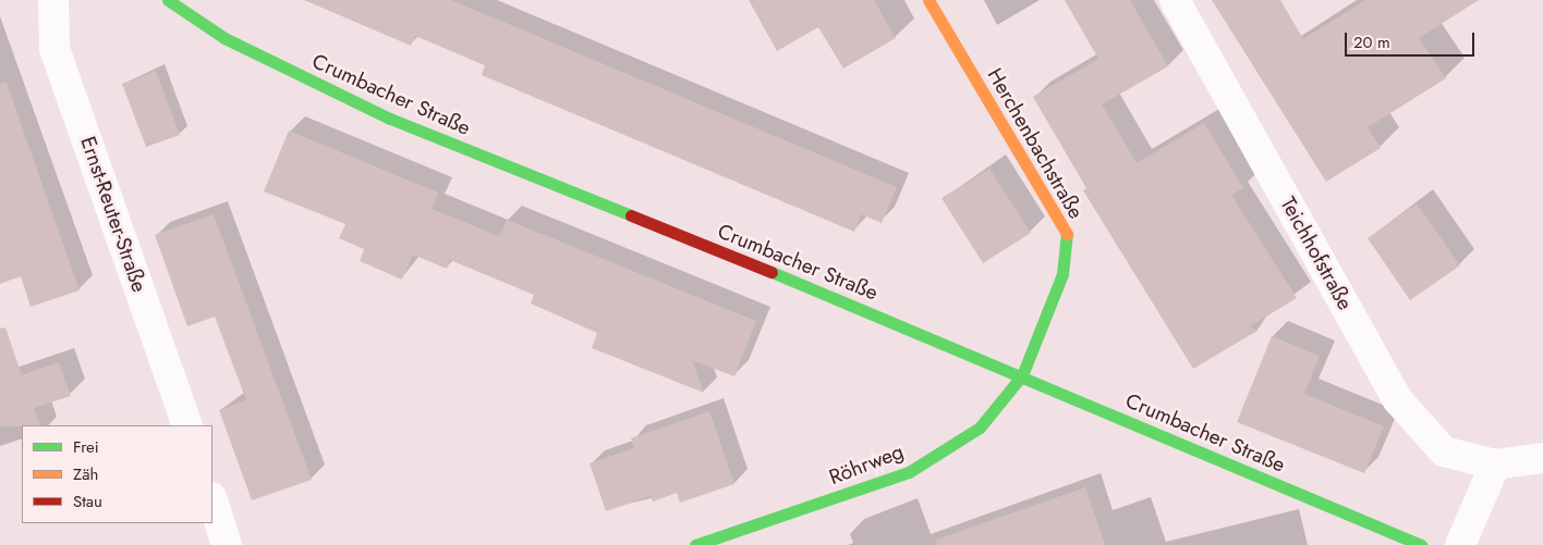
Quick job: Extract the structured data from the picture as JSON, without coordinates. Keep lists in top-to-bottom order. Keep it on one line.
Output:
{"streets":{"main road":["Crumbacher Straße","Herchenbachstraße","Röhrweg"],"street":["Ernst-Reuter-Straße","Teichhofstraße"]},"crossings":[["Crumbacher Straße","Herchenbachstraße"],["Crumbacher Straße","Röhrweg"],["Herchenbachstraße","Röhrweg"]],"legend":["Frei","Zäh","Stau"],"scale_bar":"20 m"}
